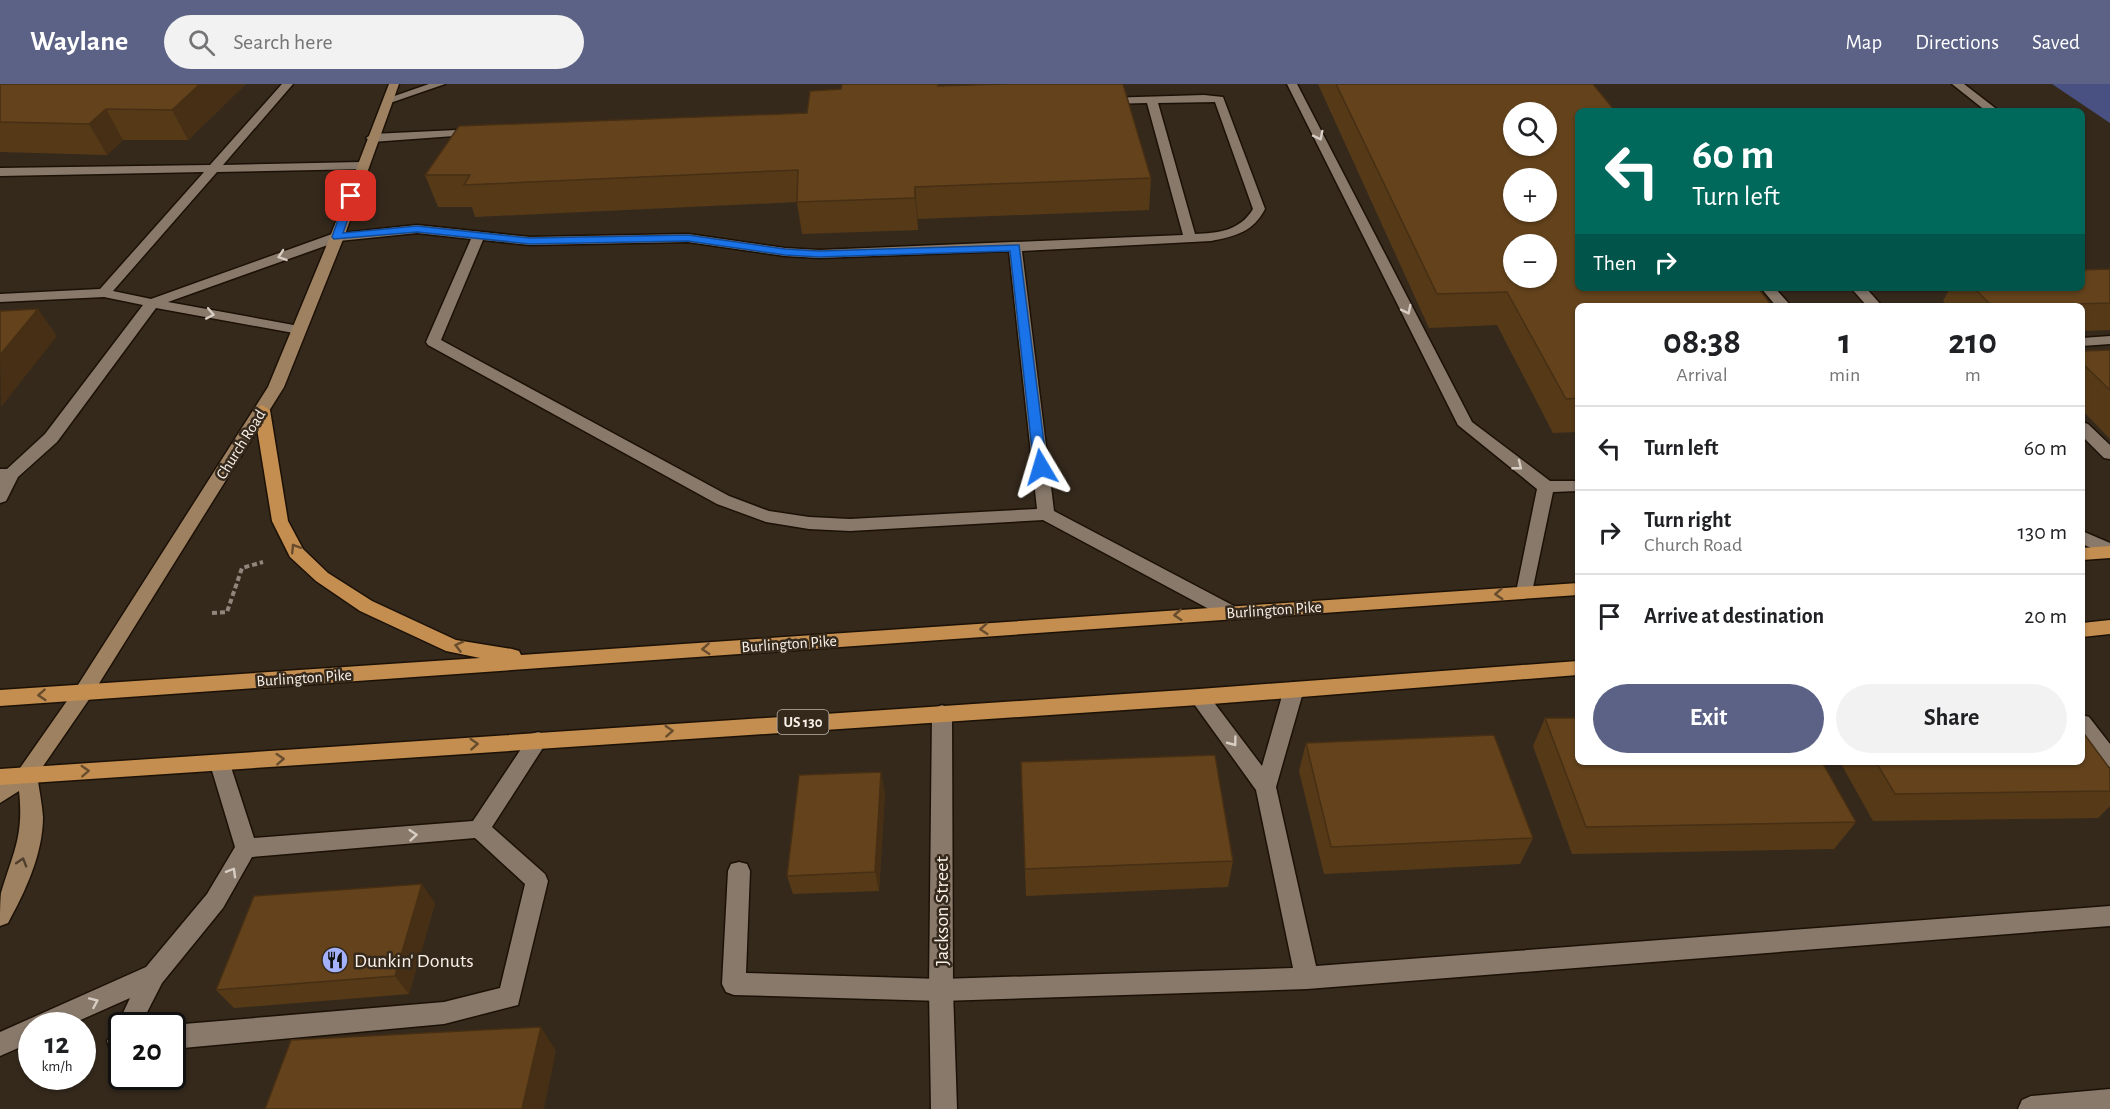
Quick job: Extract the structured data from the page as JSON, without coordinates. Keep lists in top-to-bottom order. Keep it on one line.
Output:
{"streets":{"highway":["Burlington Pike","US 130"],"main road":["Church Road"],"street":["Jackson Street"]},"crossings":[["Church Road","Burlington Pike"],["Church Road","US 130"],["US 130","Jackson Street"]],"places":{"restaurant":["Dunkin' Donuts"]},"page":{"header":"Waylane","search":"Search here","nav":["Map","Directions","Saved"],"map_buttons":["+","−"],"turn":["60 m","Turn left"],"then":"Then","eta":["08:38","Arrival","1","min","210","m"],"list":[{"name":"Turn left","value":"60 m"},{"name":"Turn right","note":"Church Road","value":"130 m"},{"name":"Arrive at destination","value":"20 m"}],"buttons":["Exit","Share"],"speed":"12 km/h","limit":"20"}}
